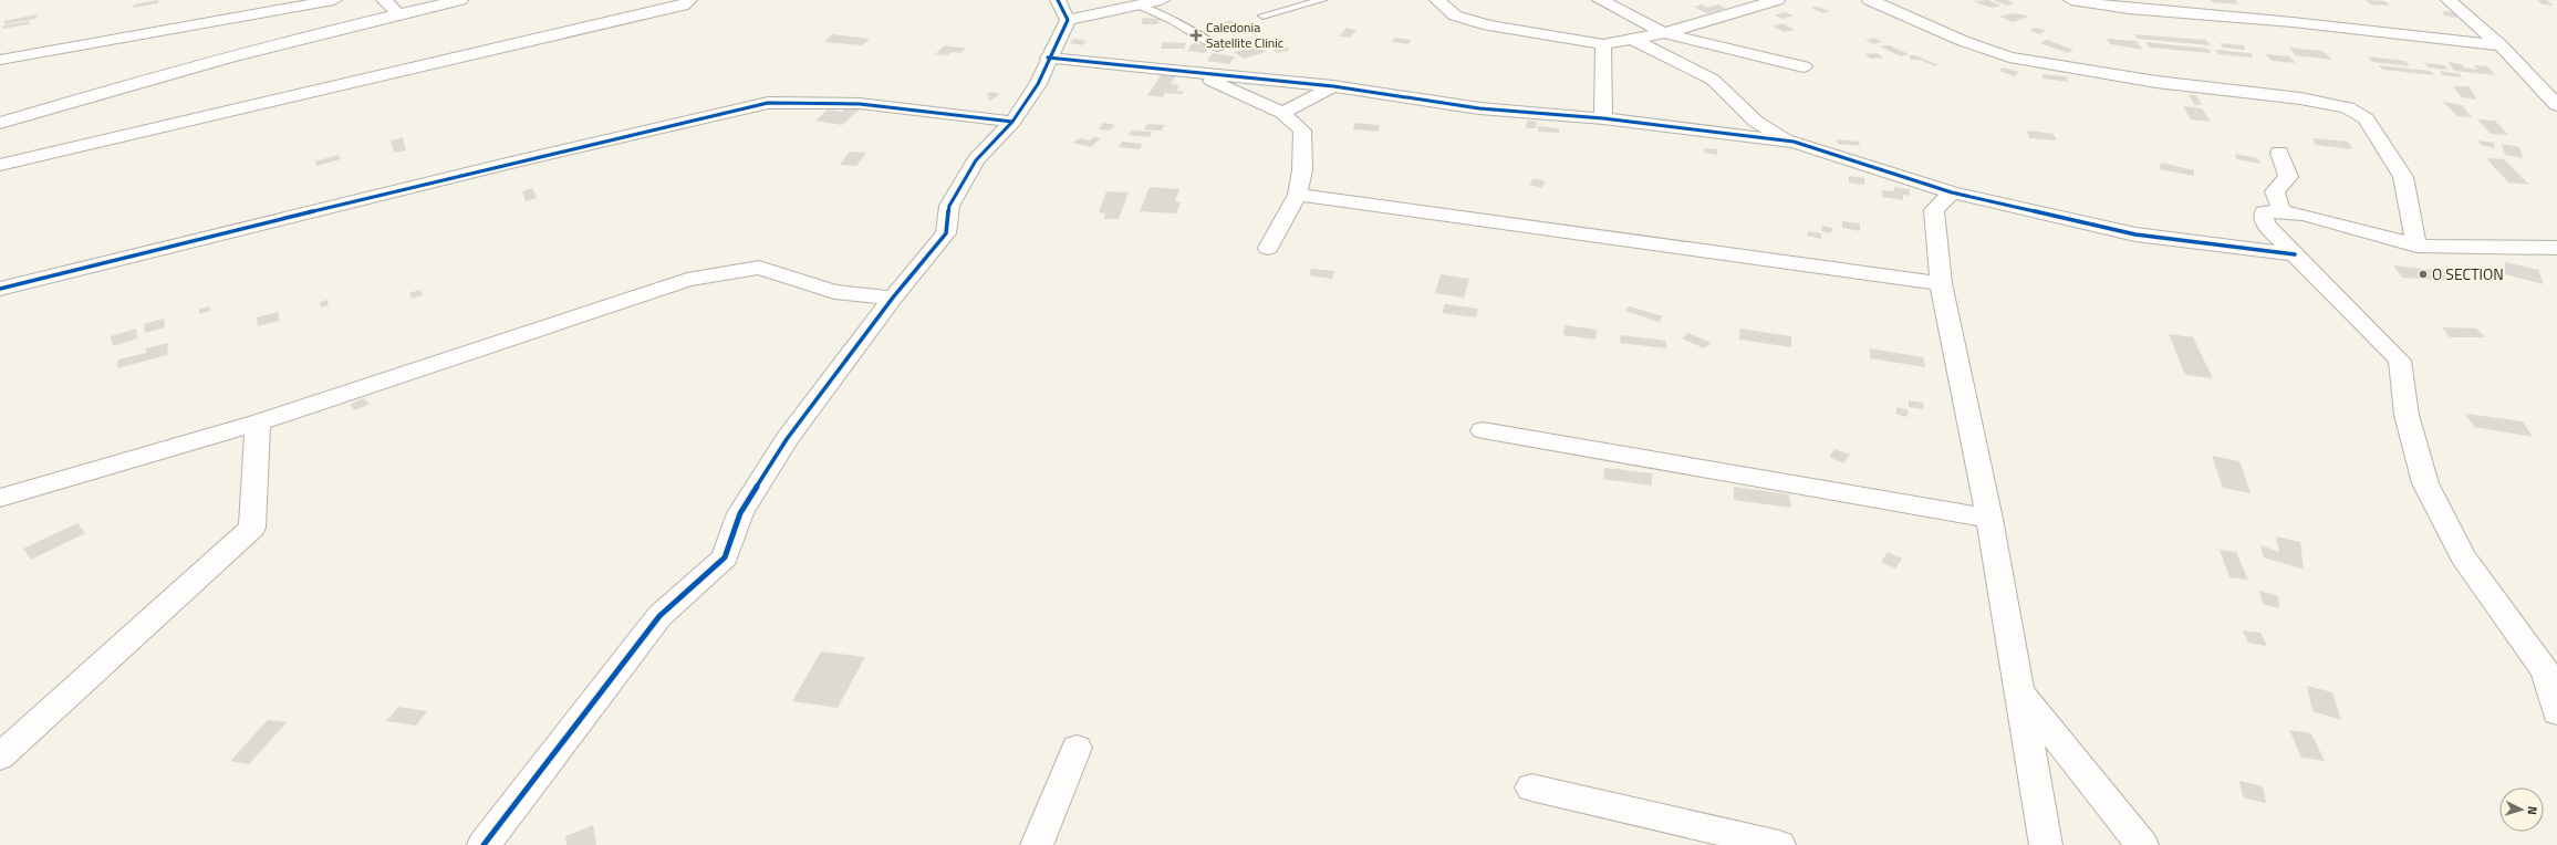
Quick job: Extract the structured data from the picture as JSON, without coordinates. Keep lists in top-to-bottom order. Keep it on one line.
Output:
{"places":{"health":["Caledonia Satellite Clinic"],"other":["O SECTION"]},"north":"right"}
